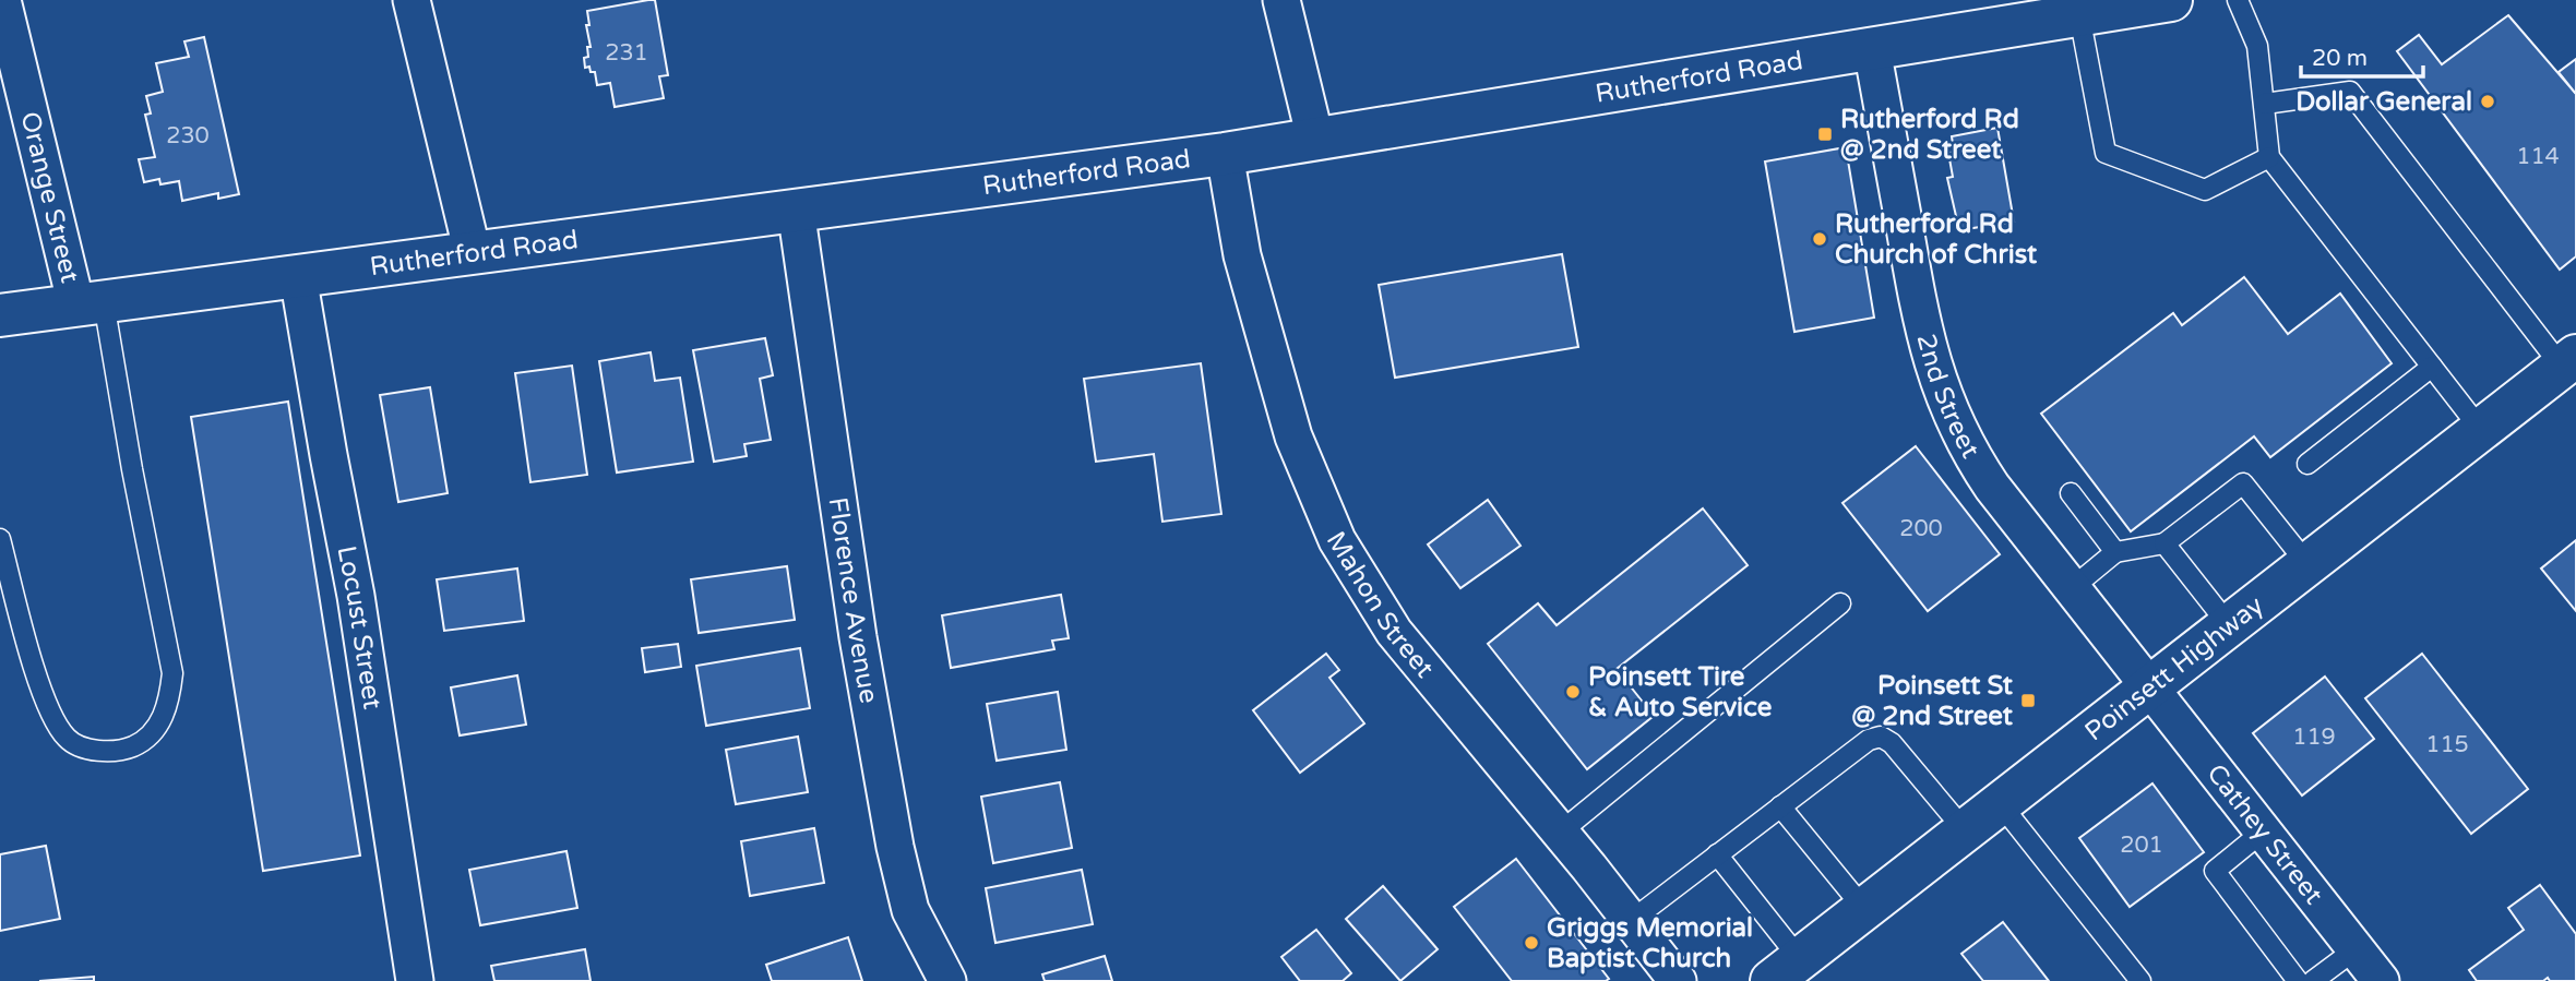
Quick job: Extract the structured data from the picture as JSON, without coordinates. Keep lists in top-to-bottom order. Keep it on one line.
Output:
{"streets":{"main road":["Rutherford Road","Poinsett Highway"],"street":["Orange Street","2nd Street","Florence Avenue","Mahon Street","Locust Street","Cathey Street"]},"crossings":[["Rutherford Road","Orange Street"],["Rutherford Road","2nd Street"],["Rutherford Road","Florence Avenue"],["Rutherford Road","Mahon Street"],["Rutherford Road","Locust Street"],["2nd Street","Poinsett Highway"],["2nd Street","Cathey Street"],["Poinsett Highway","Cathey Street"]],"places":{"other":["Dollar General","Rutherford Rd Church of Christ","Poinsett Tire & Auto Service","Griggs Memorial Baptist Church"],"transit":["Rutherford Rd @ 2nd Street","Poinsett St @ 2nd Street"]},"house_numbers":["231","230","114","200","119","115","201"],"scale_bar":"20 m"}
